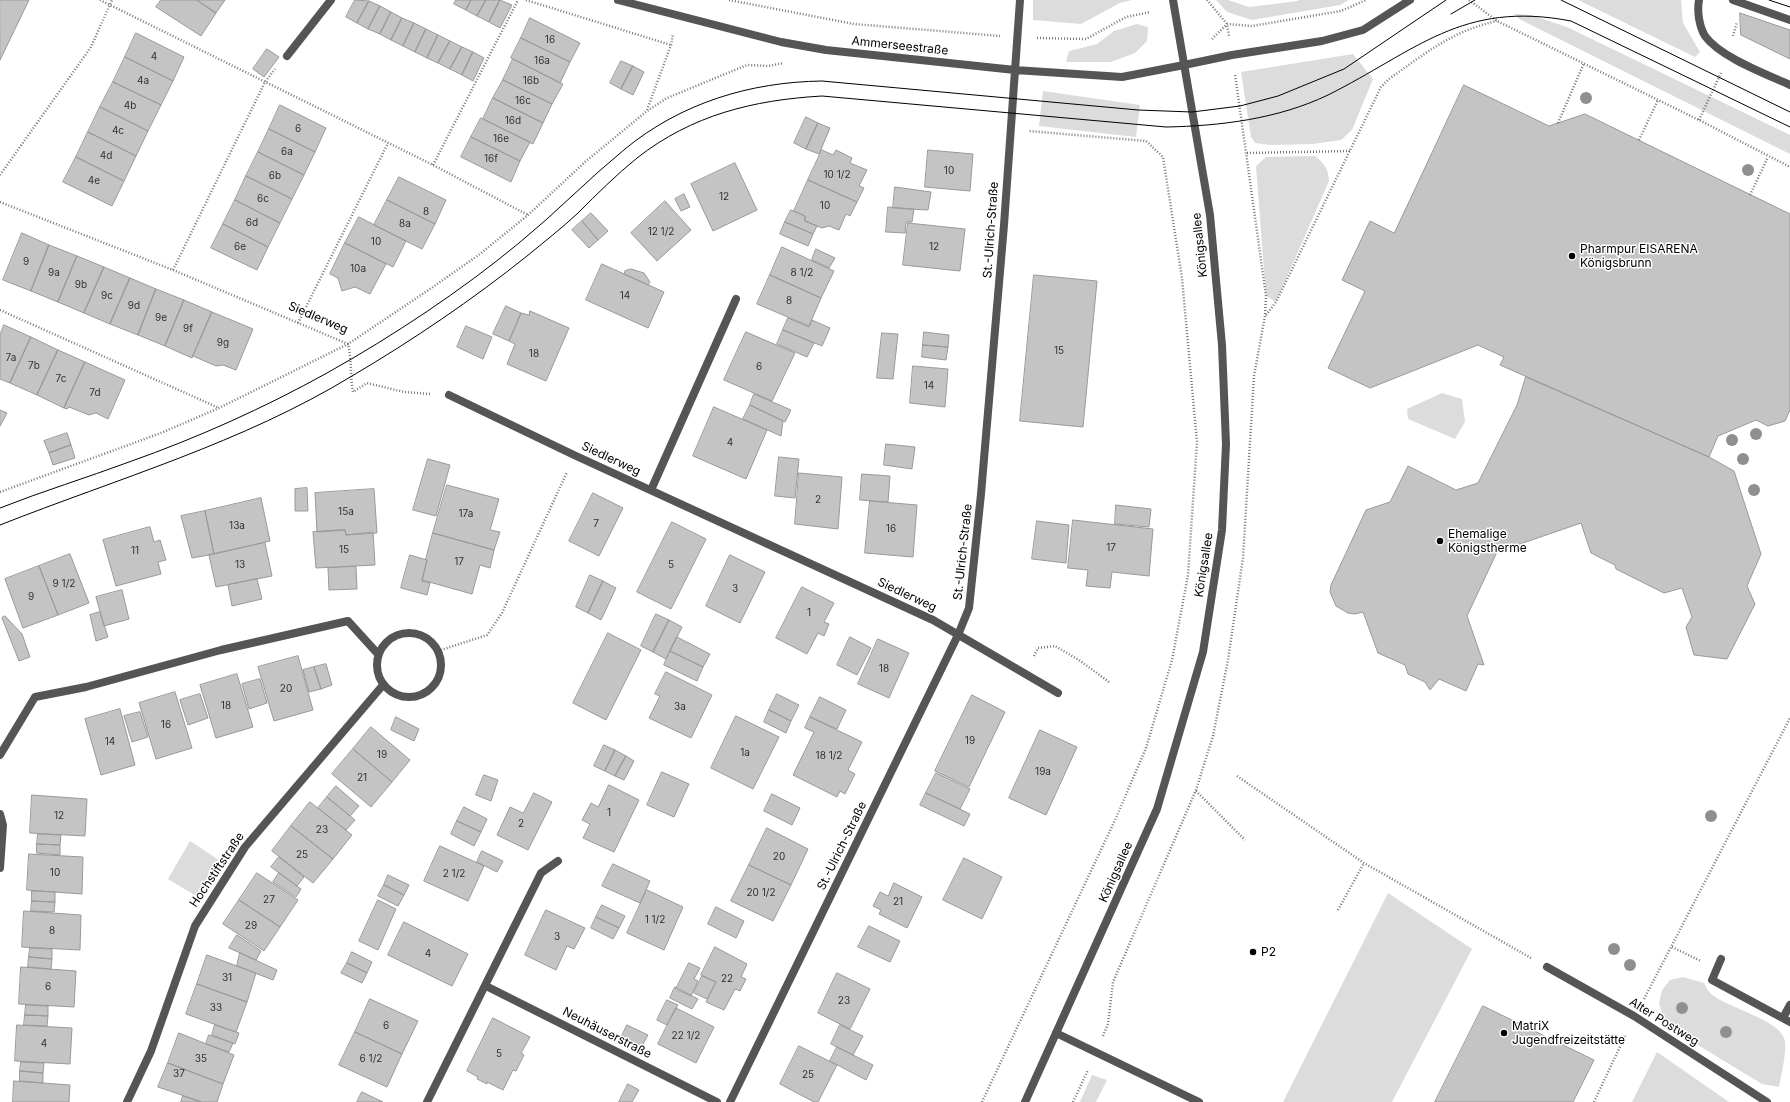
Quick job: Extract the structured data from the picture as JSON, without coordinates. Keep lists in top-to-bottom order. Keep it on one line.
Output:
{"streets":{"street":["Ammerseestraße","St.-Ulrich-Straße","Königsallee","Siedlerweg","Hochstiftstraße","Alter Postweg","Neuhäuserstraße"]},"crossings":[["Ammerseestraße","St.-Ulrich-Straße"],["Ammerseestraße","Königsallee"],["St.-Ulrich-Straße","Siedlerweg"]],"places":["Pharmpur EISARENA Königsbrunn","Ehemalige Königstherme","P2","MatriX Jugendfreizeitstätte"],"house_numbers":["16","4","16a","4a","16b","16c","4b","16d","6","4c","16e","6a","4d","16f","10","10 1/2","6b","4e","12","6c","10","8","6d","8a","12 1/2","10","6e","12","9","10a","9a","8 1/2","9b","9c","14","8","9d","9e","9f","9g","15","18","7a","7b","6","7c","14","7d","4","2","15a","17a","7","13a","16","17","15","11","17","13","5","9 1/2","3","9","1","18","20","18","3a","16","19","14","1a","19","18 1/2","19a","21","1","12","2","23","25","20","10","2 1/2","20 1/2","27","21","1 1/2","29","8","3","4","31","22","6","23","33","6","22 1/2","4","5","35","6 1/2","37","25"]}
